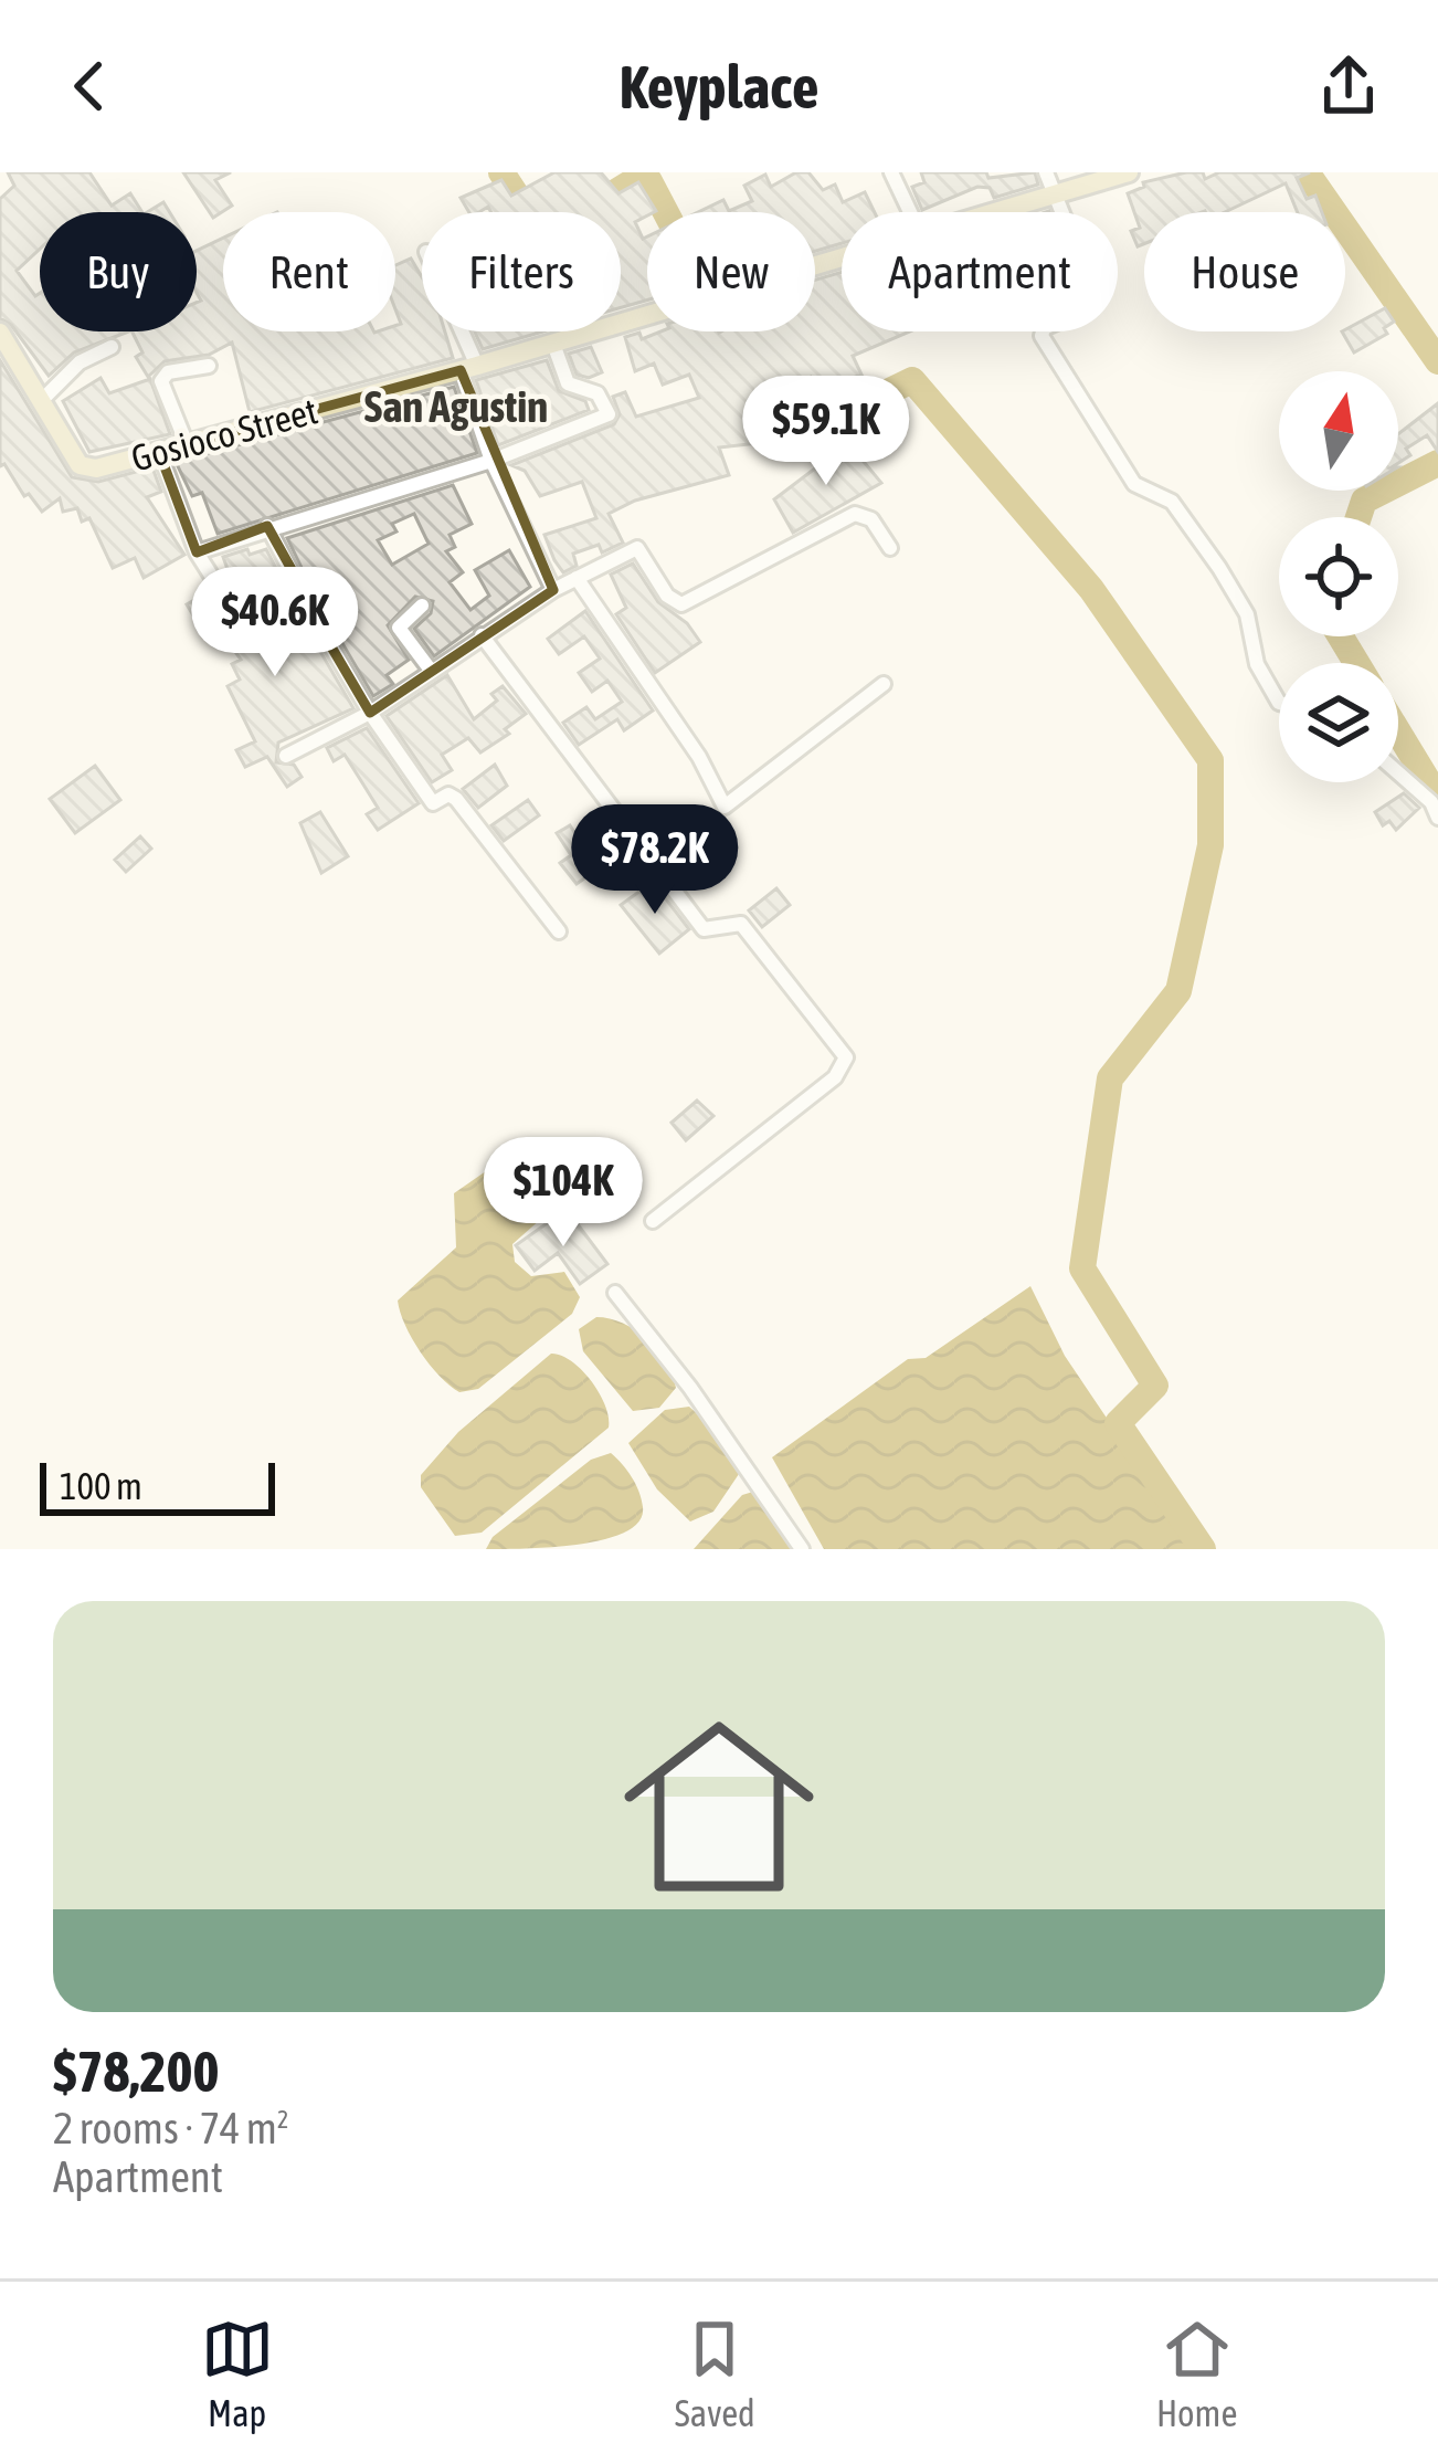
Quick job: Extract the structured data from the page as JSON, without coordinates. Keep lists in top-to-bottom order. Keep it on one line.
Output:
{"streets":{"street":["Gosioco Street"]},"districts":["San Agustin"],"scale_bar":"100 m","north":"top","page":{"header":"Keyplace","chip":["Buy","Rent","Filters","New","Apartment","House"],"price":["$59.1K","$40.6K","$78.2K","$104K"],"scale":"100 m","list":[{"name":"$78,200","note":"2 rooms · 74 m² · Apartment"}],"tabs":["Map","Saved","Home"]}}
